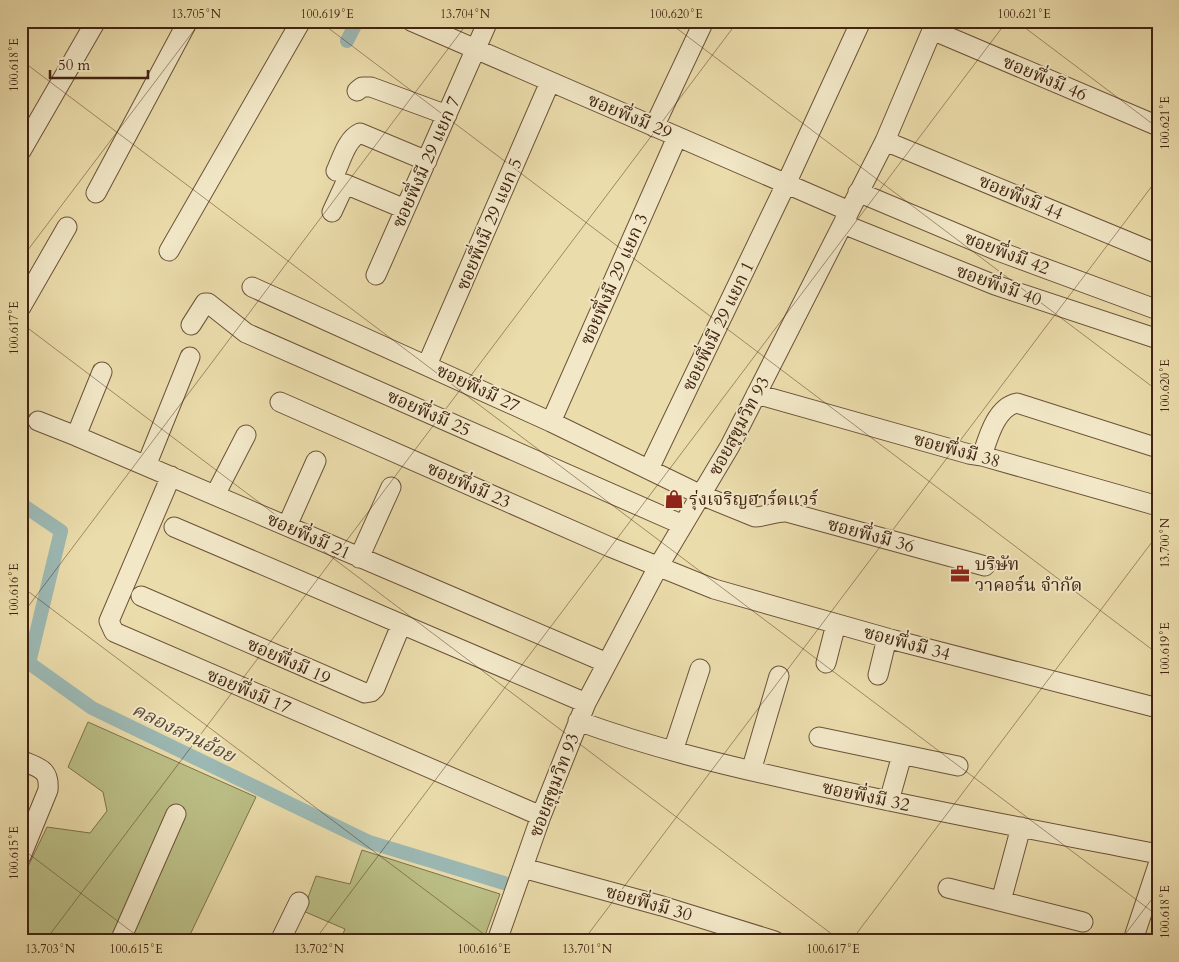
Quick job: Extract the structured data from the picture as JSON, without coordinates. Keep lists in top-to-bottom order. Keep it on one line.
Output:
{"streets":{"street":["ซอยพึ่งมี 46","ซอยพึ่งมี 29","ซอยพึ่งมี 29 แยก 7","ซอยพึ่งมี 44","ซอยพึ่งมี 29 แยก 5","ซอยพึ่งมี 42","ซอยพึ่งมี 29 แยก 3","ซอยพึ่งมี 40","ซอยพึ่งมี 29 แยก 1","ซอยพึ่งมี 27","ซอยพึ่งมี 25","ซอยสุขุมวิท 93","ซอยพึ่งมี 38","ซอยพึ่งมี 23","ซอยพึ่งมี 36","ซอยพึ่งมี 21","ซอยพึ่งมี 34","ซอยพึ่งมี 19","ซอยพึ่งมี 17","ซอยพึ่งมี 32","ซอยพึ่งมี 30"]},"crossings":[["ซอยพึ่งมี 46","ซอยสุขุมวิท 93"],["ซอยพึ่งมี 29","ซอยพึ่งมี 29 แยก 7"],["ซอยพึ่งมี 29","ซอยพึ่งมี 29 แยก 5"],["ซอยพึ่งมี 29","ซอยพึ่งมี 29 แยก 3"],["ซอยพึ่งมี 29","ซอยพึ่งมี 40"],["ซอยพึ่งมี 29","ซอยพึ่งมี 29 แยก 1"],["ซอยพึ่งมี 29","ซอยสุขุมวิท 93"],["ซอยพึ่งมี 44","ซอยสุขุมวิท 93"],["ซอยพึ่งมี 29 แยก 5","ซอยพึ่งมี 27"],["ซอยพึ่งมี 42","ซอยสุขุมวิท 93"],["ซอยพึ่งมี 29 แยก 3","ซอยพึ่งมี 27"],["ซอยพึ่งมี 40","ซอยสุขุมวิท 93"],["ซอยพึ่งมี 29 แยก 1","ซอยพึ่งมี 27"],["ซอยพึ่งมี 27","ซอยสุขุมวิท 93"],["ซอยพึ่งมี 27","ซอยพึ่งมี 36"],["ซอยพึ่งมี 25","ซอยสุขุมวิท 93"],["ซอยสุขุมวิท 93","ซอยพึ่งมี 38"],["ซอยสุขุมวิท 93","ซอยพึ่งมี 23"],["ซอยสุขุมวิท 93","ซอยพึ่งมี 36"],["ซอยสุขุมวิท 93","ซอยพึ่งมี 21"],["ซอยสุขุมวิท 93","ซอยพึ่งมี 34"],["ซอยสุขุมวิท 93","ซอยพึ่งมี 17"],["ซอยสุขุมวิท 93","ซอยพึ่งมี 32"],["ซอยสุขุมวิท 93","ซอยพึ่งมี 30"],["ซอยพึ่งมี 23","ซอยพึ่งมี 34"],["ซอยพึ่งมี 21","ซอยพึ่งมี 17"]],"water":["คลองสวนอ้อย"],"places":{"shop":["รุ่งเจริญฮาร์ดแวร์"],"office":["บริษัท วาคอร์น จำกัด"]},"scale_bar":"50 m","coordinates":["13.705°N","100.619°E","13.704°N","100.620°E","100.621°E","100.618°E","100.617°E","13.700°N","100.616°E","100.615°E","13.703°N","13.702°N","13.701°N"]}
